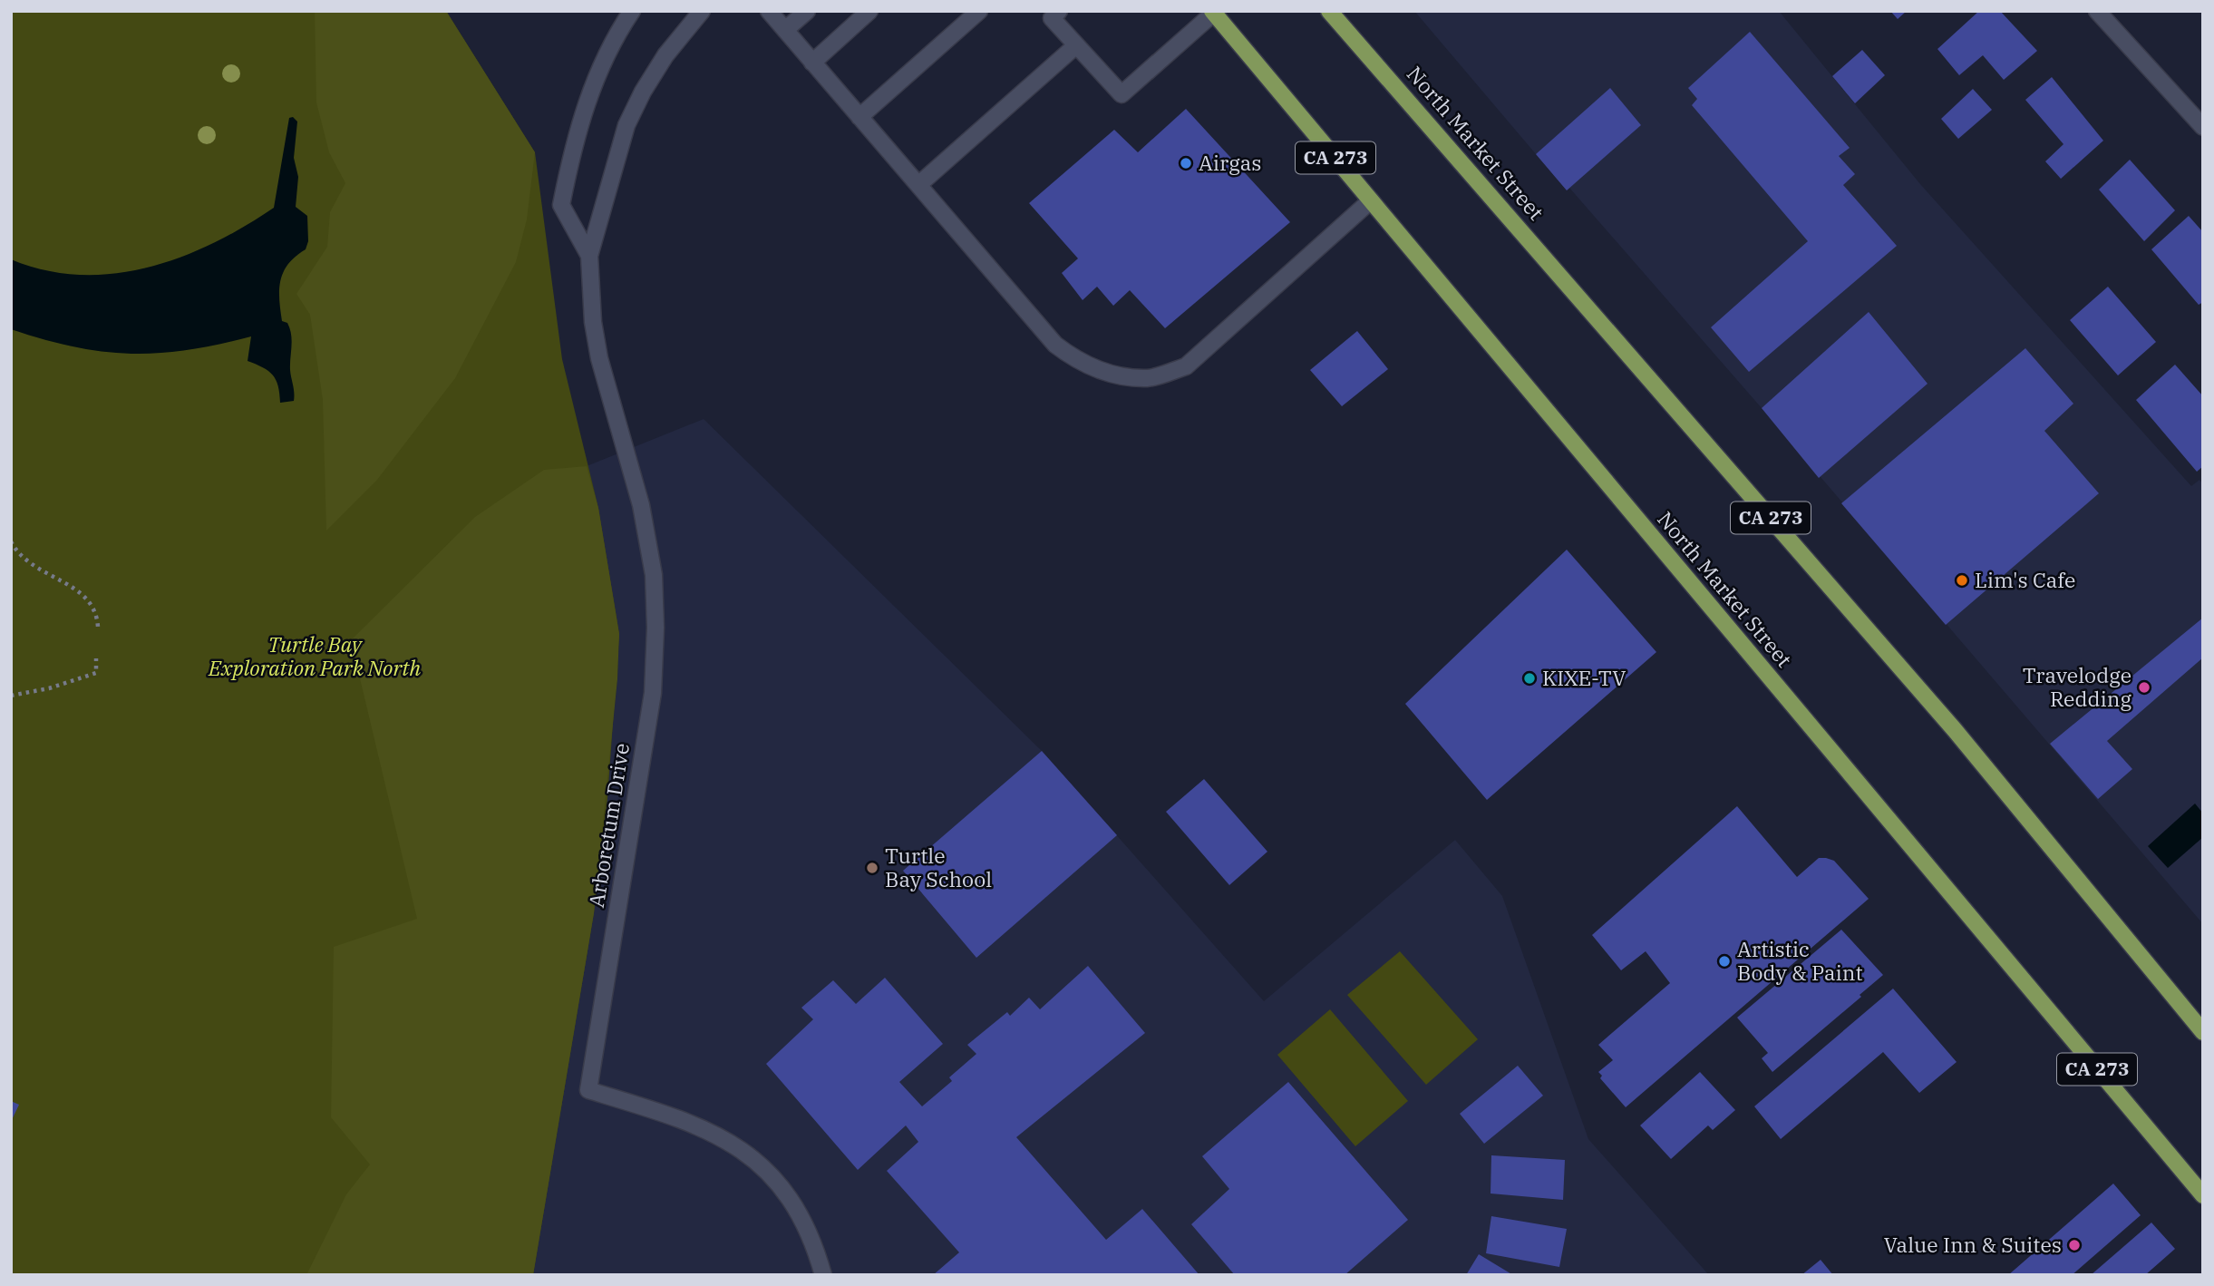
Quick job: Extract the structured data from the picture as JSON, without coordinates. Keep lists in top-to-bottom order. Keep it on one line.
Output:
{"streets":{"main road":["North Market Street","CA 273"],"street":["Arboretum Drive"]},"parks":["Turtle Bay Exploration Park North"],"places":["Airgas","Lim's Cafe","KIXE-TV","Travelodge Redding","Turtle Bay School","Artistic Body & Paint","Value Inn & Suites"]}
